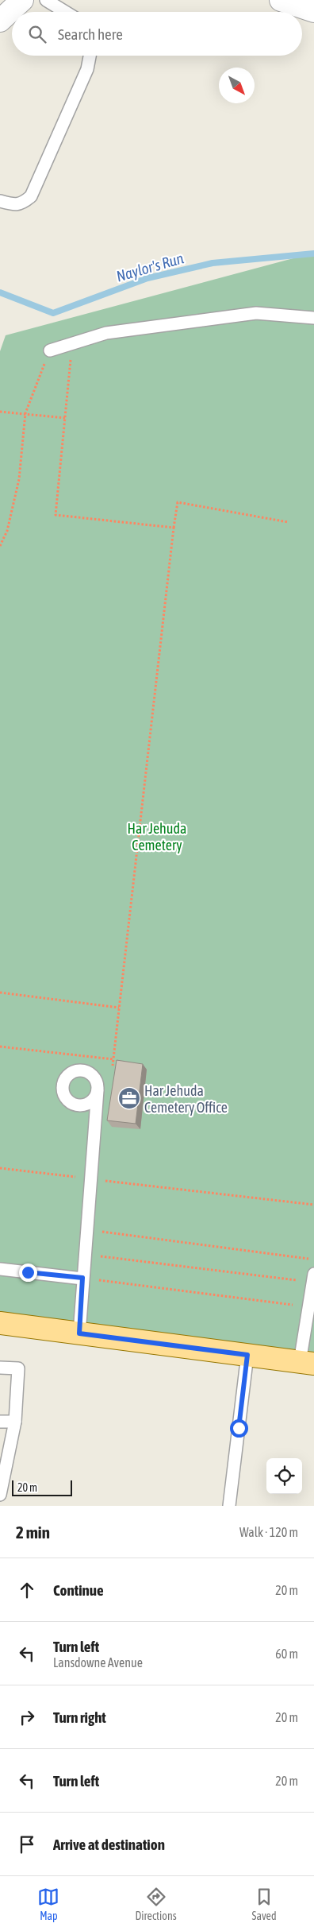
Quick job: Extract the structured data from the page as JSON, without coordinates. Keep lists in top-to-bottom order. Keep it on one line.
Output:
{"water":["Naylor's Run"],"parks":["Har Jehuda Cemetery"],"places":{"office":["Har Jehuda Cemetery Office"]},"scale_bar":"20 m","north":"bottom right","page":{"search":"Search here","scale":"20 m","heading":["2 min","Walk · 120 m"],"list":[["Continue","20 m"],["Turn left","Lansdowne Avenue","60 m"],["Turn right","20 m"],["Turn left","20 m"],"Arrive at destination"],"nav":["Map","Directions","Saved"]}}
